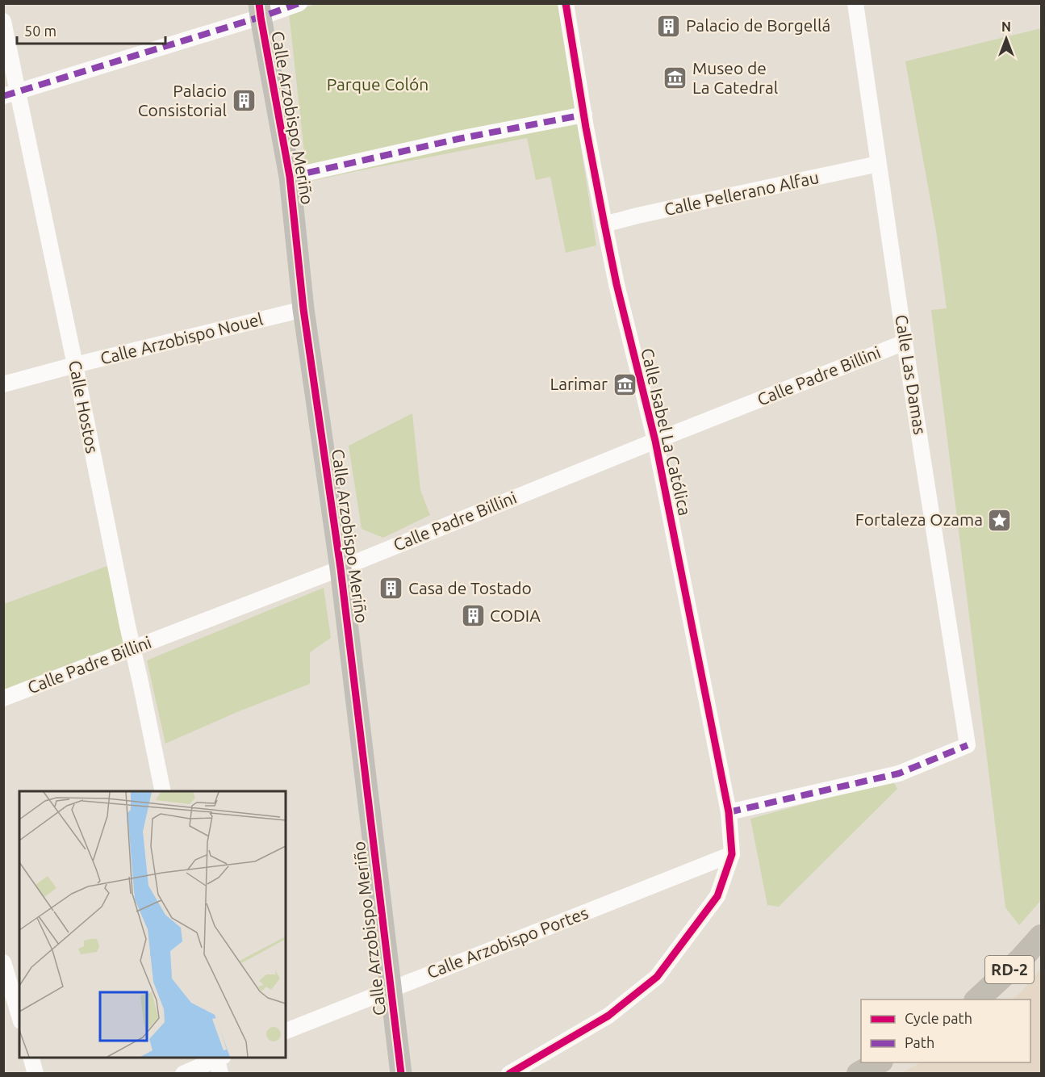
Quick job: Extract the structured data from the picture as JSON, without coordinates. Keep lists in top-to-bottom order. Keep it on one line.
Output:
{"streets":{"main road":["RD-2"],"street":["Calle Arzobispo Meriño","Calle Pellerano Alfau","Calle Arzobispo Nouel","Calle Las Damas","Calle Padre Billini","Calle Hostos","Calle Isabel La Católica","Calle Arzobispo Portes"]},"crossings":[["Calle Arzobispo Meriño","Calle Arzobispo Nouel"],["Calle Arzobispo Meriño","Calle Padre Billini"],["Calle Arzobispo Meriño","Calle Arzobispo Portes"],["Calle Pellerano Alfau","Calle Las Damas"],["Calle Pellerano Alfau","Calle Isabel La Católica"],["Calle Arzobispo Nouel","Calle Hostos"],["Calle Las Damas","Calle Padre Billini"],["Calle Las Damas","Calle Isabel La Católica"],["Calle Padre Billini","Calle Hostos"],["Calle Padre Billini","Calle Isabel La Católica"],["Calle Isabel La Católica","Calle Arzobispo Portes"]],"parks":["Parque Colón"],"places":{"building":["Palacio de Borgellá","Palacio Consistorial","Casa de Tostado","CODIA"],"museum":["Museo de La Catedral","Larimar"],"place":["Fortaleza Ozama"]},"legend":["Cycle path","Path"],"scale_bar":"50 m","north":"top"}
